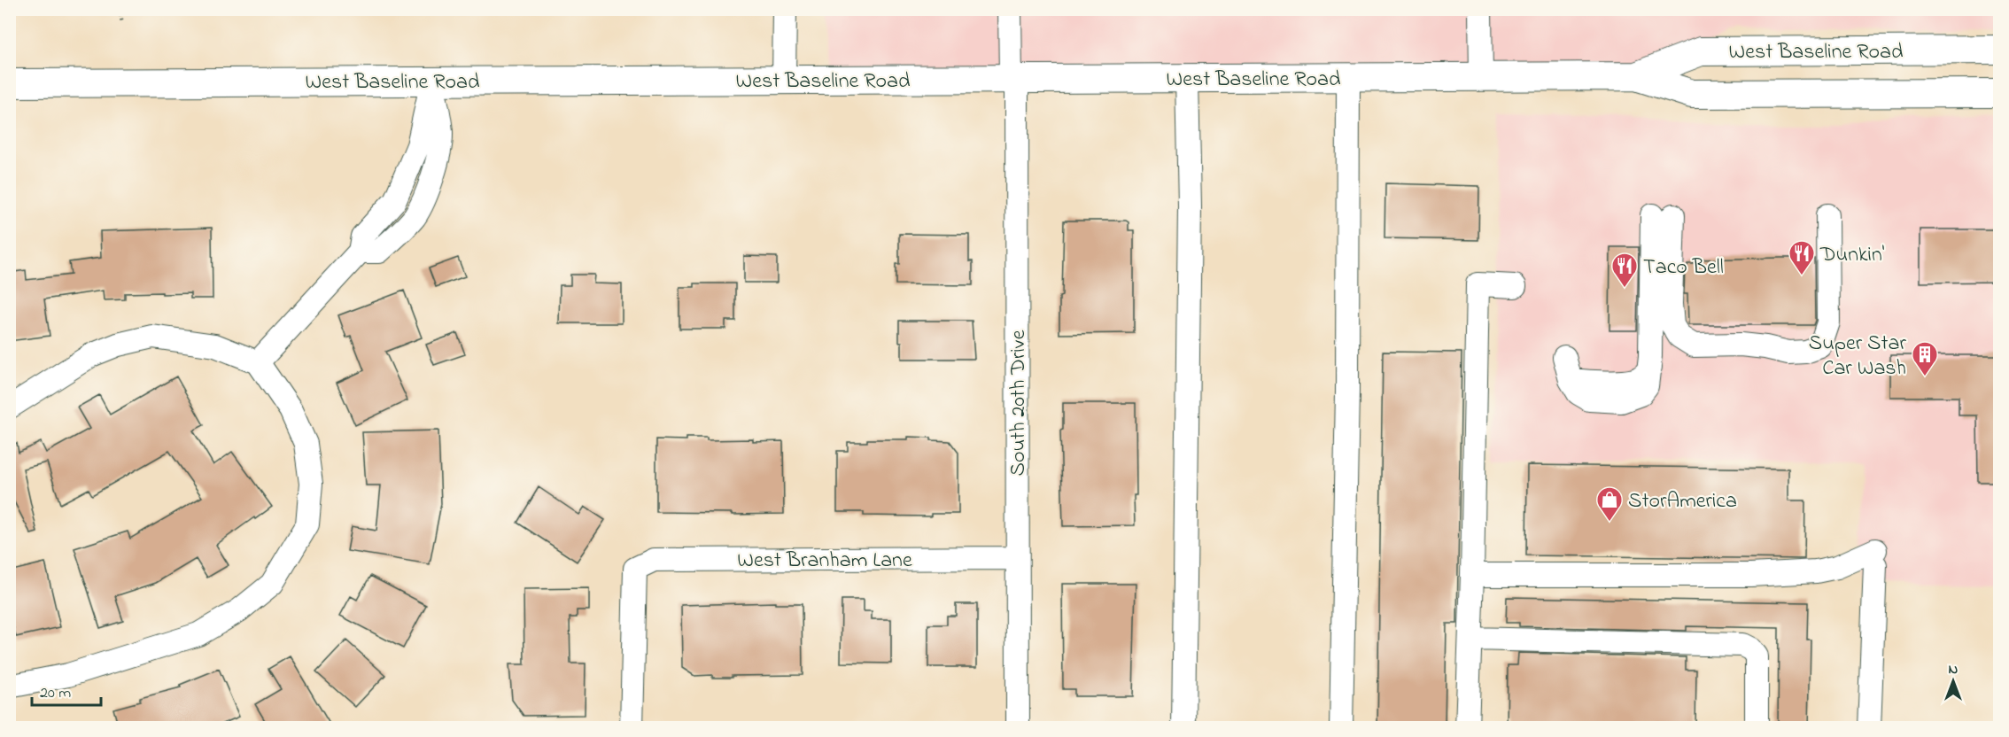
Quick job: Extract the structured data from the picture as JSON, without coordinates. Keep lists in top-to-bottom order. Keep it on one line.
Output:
{"streets":{"main road":["West Baseline Road"],"street":["South 20th Drive","West Branham Lane"]},"crossings":[["West Baseline Road","South 20th Drive"],["South 20th Drive","West Branham Lane"]],"places":{"restaurant":["Dunkin'","Taco Bell"],"building":["Super Star Car Wash"],"shop":["StorAmerica"]},"scale_bar":"20 m","north":"top"}
